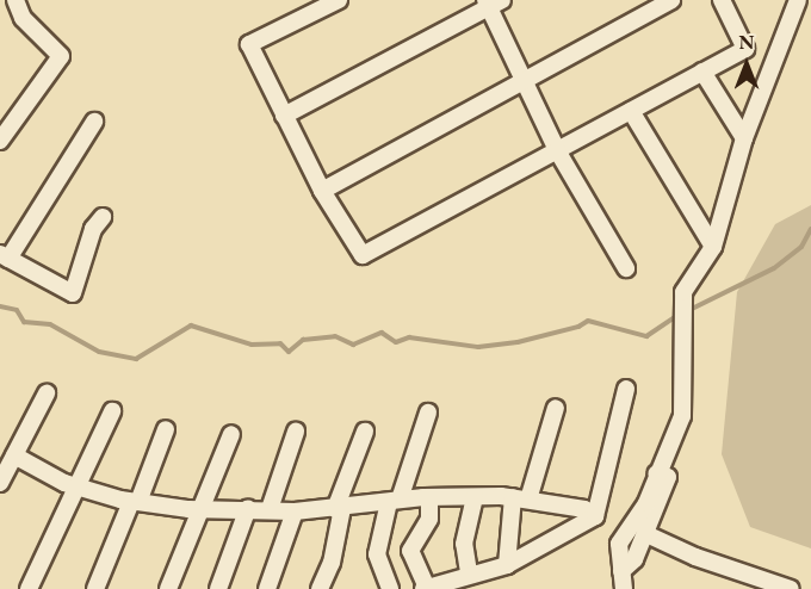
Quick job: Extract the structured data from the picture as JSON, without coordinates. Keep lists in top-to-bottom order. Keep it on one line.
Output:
{"north":"top"}
